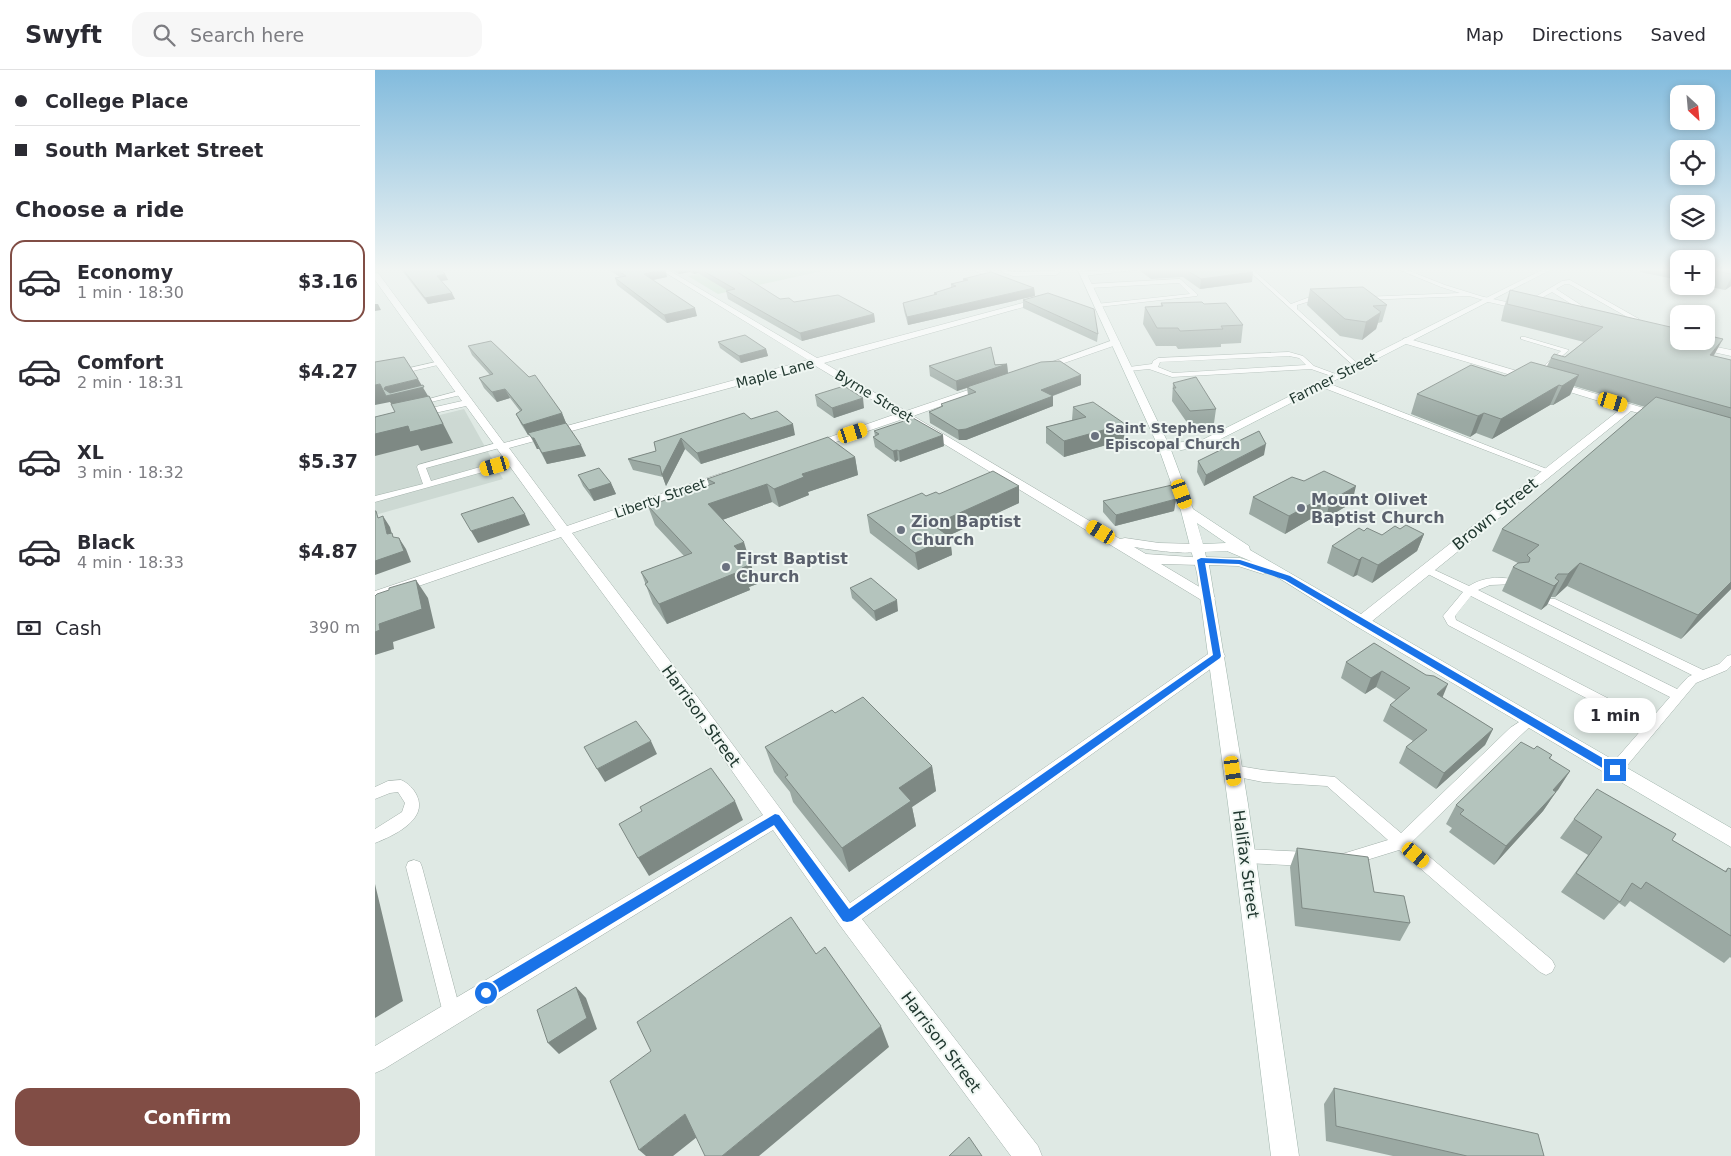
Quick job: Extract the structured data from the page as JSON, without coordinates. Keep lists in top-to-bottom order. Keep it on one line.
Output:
{"streets":{"street":["Maple Lane","Farmer Street","Byrne Street","Liberty Street","Brown Street","Harrison Street","Halifax Street"]},"crossings":[["Maple Lane","Byrne Street"],["Maple Lane","Harrison Street"],["Farmer Street","Halifax Street"],["Byrne Street","Halifax Street"],["Liberty Street","Harrison Street"]],"places":["Saint Stephens Episcopal Church","Mount Olivet Baptist Church","Zion Baptist Church","First Baptist Church"],"north":"bottom right","page":{"header":"Swyft","search":"Search here","nav":["Map","Directions","Saved"],"banner":["College Place","South Market Street"],"map_buttons":["+","−"],"heading":"Choose a ride","list":[{"name":"Economy","note":"1 min · 18:30","value":"$3.16"},{"name":"Comfort","note":"2 min · 18:31","value":"$4.27"},{"name":"XL","note":"3 min · 18:32","value":"$5.37"},{"name":"Black","note":"4 min · 18:33","value":"$4.87"}],"pay":["Cash","390 m"],"bubble":"1 min","buttons":"Confirm"}}
